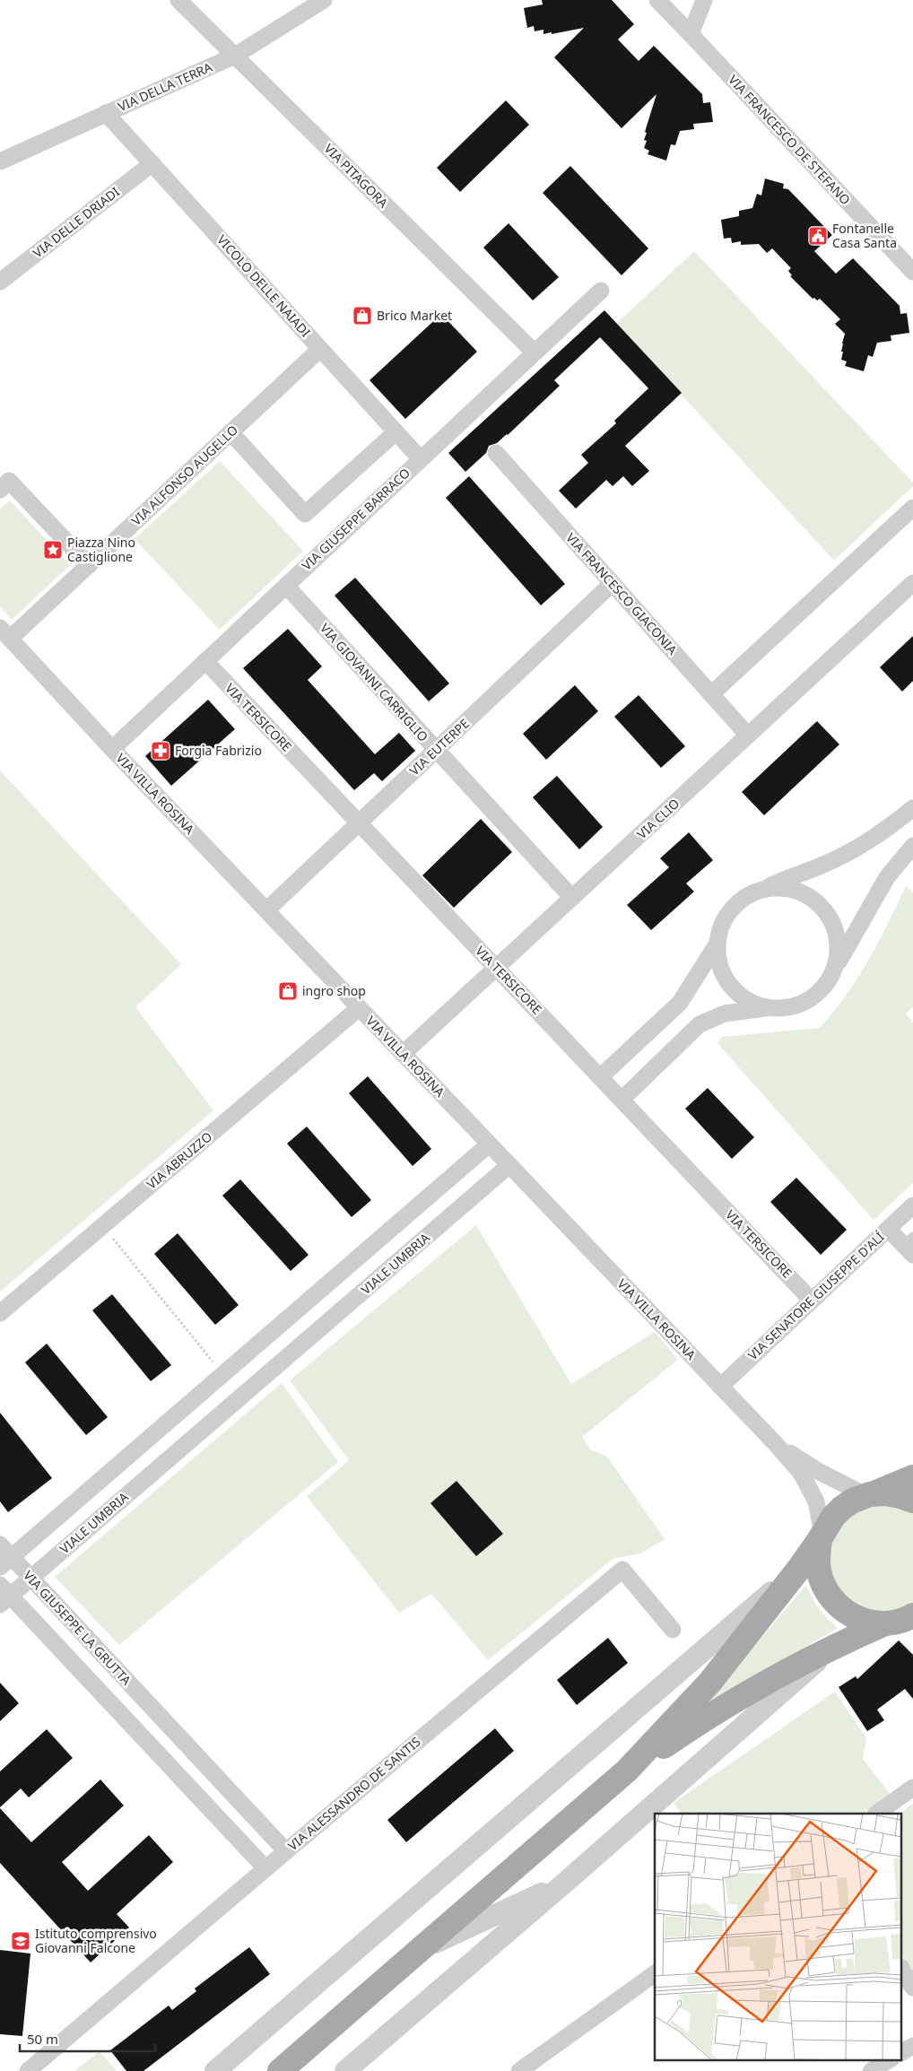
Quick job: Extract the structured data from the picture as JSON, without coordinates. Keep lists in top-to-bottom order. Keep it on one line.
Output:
{"streets":{"street":["VIA DELLA TERRA","VIA FRANCESCO DE STEFANO","VIA PITAGORA","VIA DELLE DRIADI","VICOLO DELLE NAIADI","VIA ALFONSO AUGELLO","VIA GIUSEPPE BARRACO","VIA FRANCESCO GIACONIA","VIA GIOVANNI CARRIGLIO","VIA TERSICORE","VIA EUTERPE","VIA VILLA ROSINA","VIA CLIO","VIA ABRUZZO","VIALE UMBRIA","VIA SENATORE GIUSEPPE D'ALÍ","VIA GIUSEPPE LA GRUTTA","VIA ALESSANDRO DE SANTIS"]},"crossings":[["VIA DELLA TERRA","VIA PITAGORA"],["VIA DELLA TERRA","VICOLO DELLE NAIADI"],["VIA PITAGORA","VIA GIUSEPPE BARRACO"],["VIA DELLE DRIADI","VICOLO DELLE NAIADI"],["VICOLO DELLE NAIADI","VIA ALFONSO AUGELLO"],["VICOLO DELLE NAIADI","VIA GIUSEPPE BARRACO"],["VIA ALFONSO AUGELLO","VIA VILLA ROSINA"],["VIA GIUSEPPE BARRACO","VIA GIOVANNI CARRIGLIO"],["VIA GIUSEPPE BARRACO","VIA TERSICORE"],["VIA GIUSEPPE BARRACO","VIA VILLA ROSINA"],["VIA FRANCESCO GIACONIA","VIA EUTERPE"],["VIA FRANCESCO GIACONIA","VIA CLIO"],["VIA GIOVANNI CARRIGLIO","VIA EUTERPE"],["VIA GIOVANNI CARRIGLIO","VIA CLIO"],["VIA TERSICORE","VIA EUTERPE"],["VIA TERSICORE","VIA CLIO"],["VIA TERSICORE","VIA SENATORE GIUSEPPE D'ALÍ"],["VIA EUTERPE","VIA VILLA ROSINA"],["VIA VILLA ROSINA","VIA CLIO"],["VIA VILLA ROSINA","VIA ABRUZZO"],["VIA VILLA ROSINA","VIALE UMBRIA"],["VIA VILLA ROSINA","VIA SENATORE GIUSEPPE D'ALÍ"],["VIALE UMBRIA","VIA GIUSEPPE LA GRUTTA"],["VIA GIUSEPPE LA GRUTTA","VIA ALESSANDRO DE SANTIS"]],"places":{"public building":["Fontanelle Casa Santa"],"shop":["Brico Market","ingro shop"],"place":["Piazza Nino Castiglione"],"pharmacy":["Forgia Fabrizio"],"school or university":["Istituto comprensivo Giovanni Falcone"]},"scale_bar":"50 m"}
